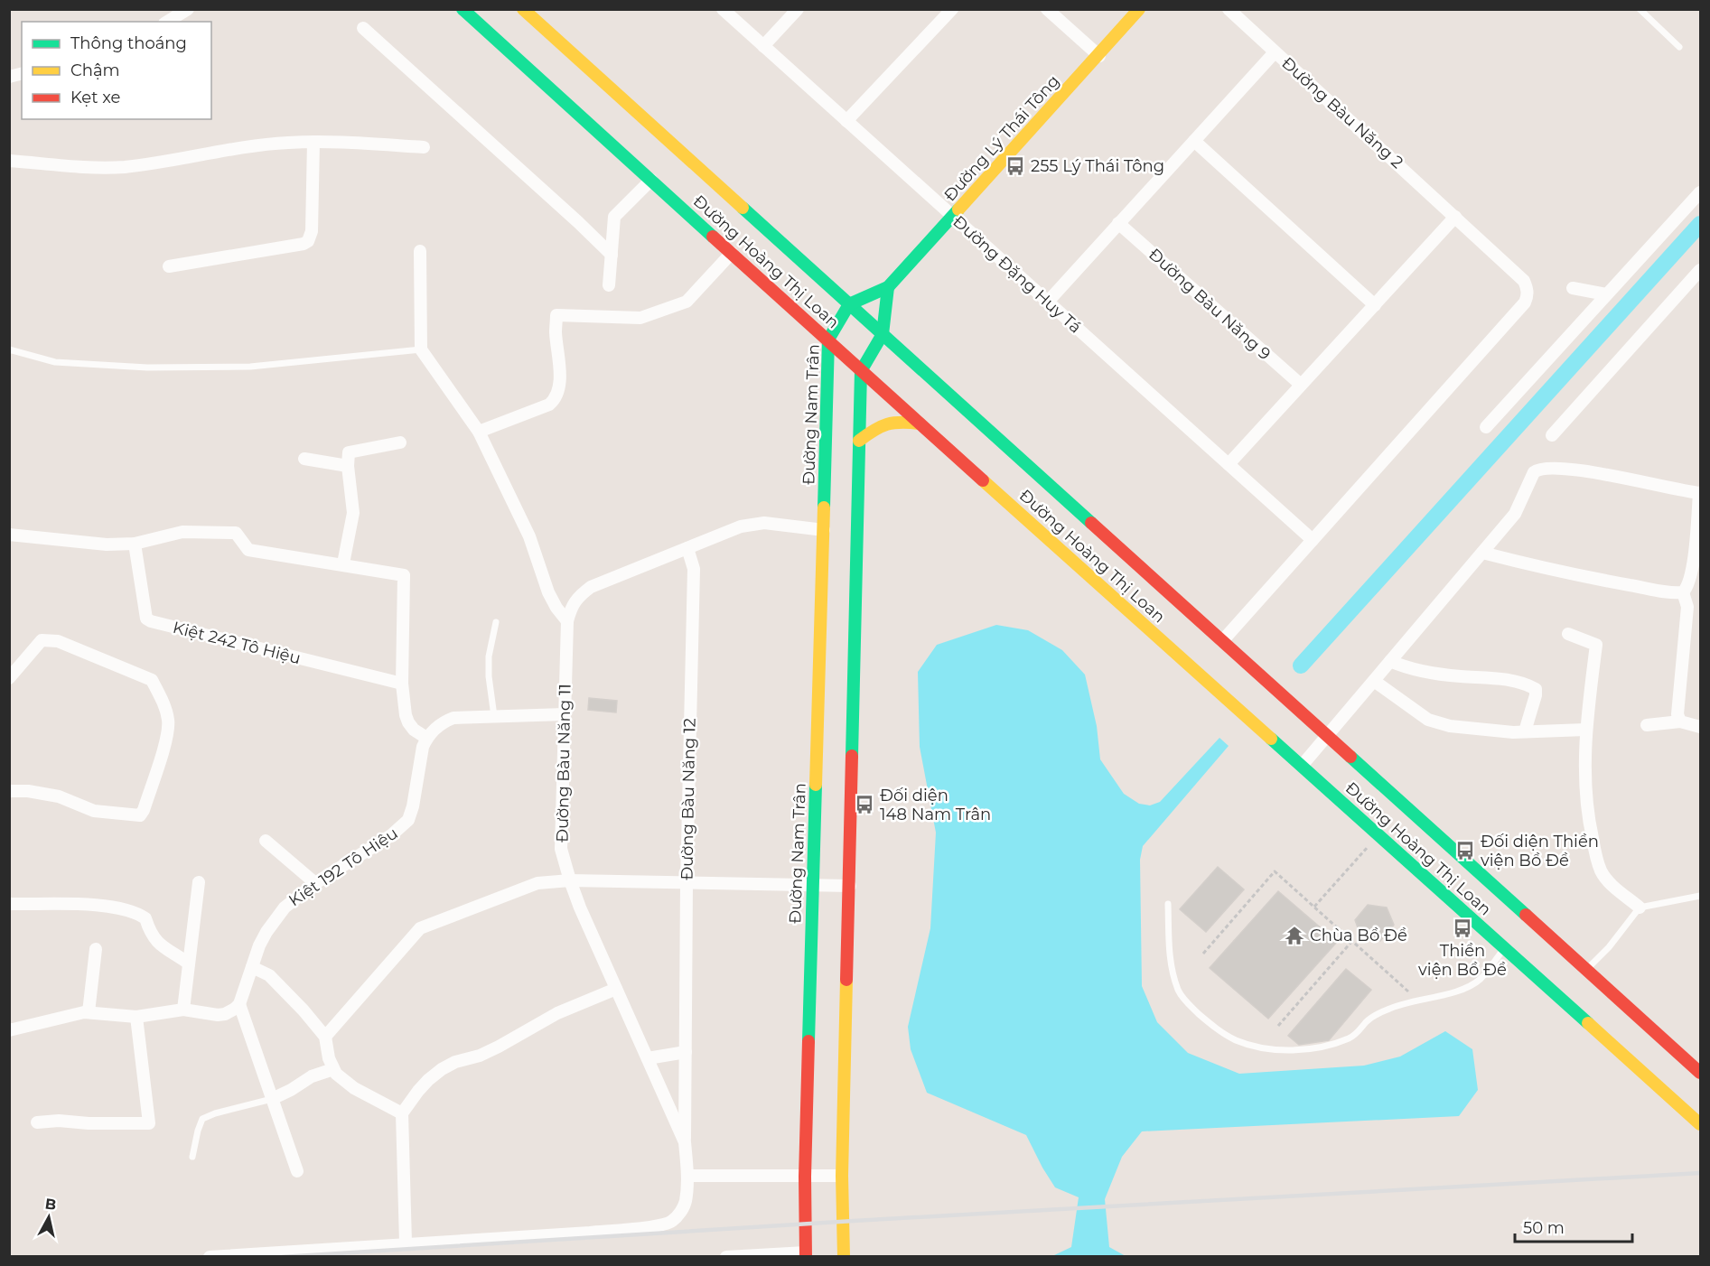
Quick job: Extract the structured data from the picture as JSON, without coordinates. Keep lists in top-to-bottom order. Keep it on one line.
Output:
{"streets":{"main road":["Đường Lý Thái Tông","Đường Hoàng Thị Loan","Đường Nam Trân"],"street":["Đường Bàu Năng 2","Đường Đặng Huy Tá","Đường Bàu Năng 9","Kiệt 242 Tô Hiệu","Đường Bàu Năng 11","Đường Bàu Năng 12","Kiệt 192 Tô Hiệu"]},"crossings":[["Đường Bàu Năng 2","Đường Hoàng Thị Loan"],["Đường Bàu Năng 2","Đường Đặng Huy Tá"],["Đường Lý Thái Tông","Đường Đặng Huy Tá"],["Đường Hoàng Thị Loan","Đường Nam Trân"],["Đường Nam Trân","Đường Bàu Năng 11"],["Đường Bàu Năng 11","Đường Bàu Năng 12"]],"places":{"bus stop":["255 Lý Thái Tông","Đối diện 148 Nam Trân","Đối diện Thiền viện Bồ Đề","Thiền viện Bồ Đề"],"temple":["Chùa Bồ Đề"]},"legend":["Thông thoáng","Chậm","Kẹt xe"],"scale_bar":"50 m","north":"top"}
